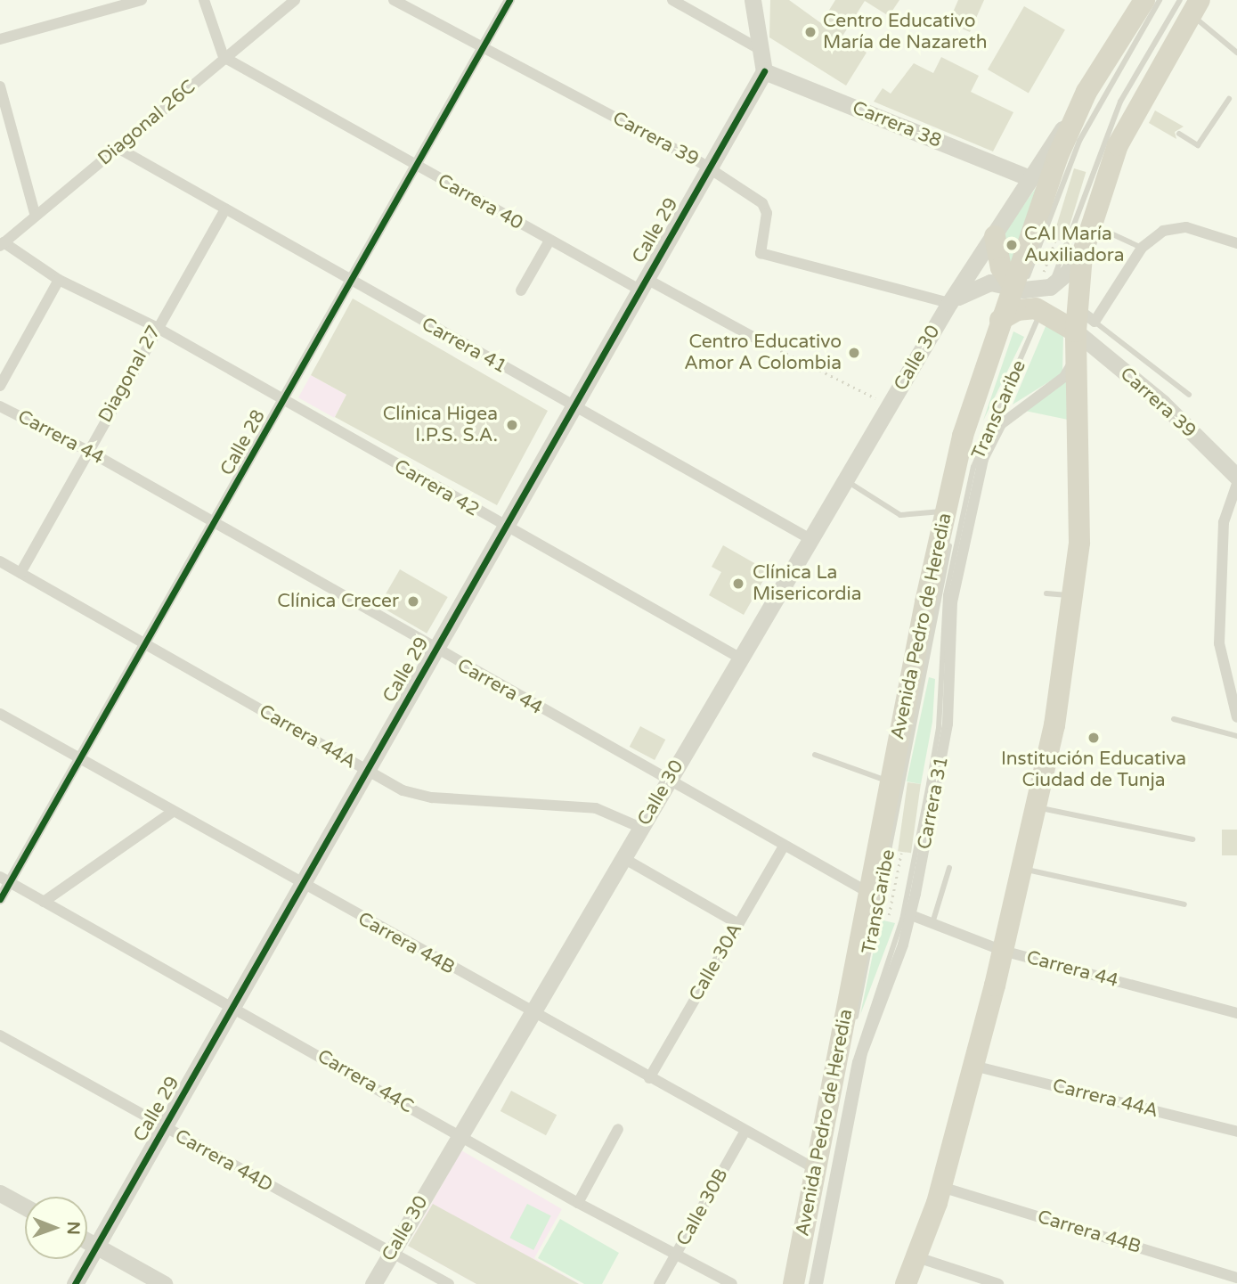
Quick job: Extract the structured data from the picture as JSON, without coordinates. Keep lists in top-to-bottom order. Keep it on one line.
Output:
{"streets":{"highway":["Avenida Pedro de Heredia"],"street":["Diagonal 26C","Carrera 38","Carrera 39","Carrera 40","Calle 29","Carrera 41","Calle 30","Diagonal 27","Carrera 44","Calle 28","Carrera 42","Carrera 44A","Carrera 31","Carrera 44B","Calle 30A","Carrera 44C","Carrera 44D","Calle 30B"],"lane":["TransCaribe"]},"crossings":[["Diagonal 26C","Carrera 40"],["Diagonal 26C","Carrera 41"],["Diagonal 26C","Carrera 42"],["Carrera 38","Calle 29"],["Carrera 38","Calle 30"],["Carrera 39","Calle 29"],["Carrera 39","Calle 30"],["Carrera 39","Calle 28"],["Carrera 39","Carrera 31"],["Carrera 40","Calle 29"],["Carrera 40","Calle 28"],["Calle 29","Carrera 41"],["Calle 29","Carrera 44"],["Calle 29","Carrera 42"],["Calle 29","Carrera 44A"],["Calle 29","Carrera 44B"],["Calle 29","Carrera 44C"],["Calle 29","Carrera 44D"],["Carrera 41","Calle 30"],["Carrera 41","Diagonal 27"],["Carrera 41","Calle 28"],["Calle 30","TransCaribe"],["Calle 30","Carrera 44"],["Calle 30","Carrera 42"],["Calle 30","Avenida Pedro de Heredia"],["Calle 30","Carrera 44A"],["Calle 30","Carrera 44B"],["Calle 30","Carrera 44C"],["Calle 30","Carrera 44D"],["Diagonal 27","Carrera 44"],["Diagonal 27","Carrera 42"],["Diagonal 27","Carrera 44A"],["TransCaribe","Avenida Pedro de Heredia"],["Carrera 44","Calle 28"],["Carrera 44","Avenida Pedro de Heredia"],["Carrera 44","Carrera 31"],["Carrera 44","Calle 30A"],["Calle 28","Carrera 42"],["Calle 28","Carrera 44A"],["Calle 28","Carrera 44B"],["Calle 28","Carrera 44C"],["Avenida Pedro de Heredia","Carrera 44B"],["Carrera 44B","Calle 30A"],["Carrera 44B","Calle 30B"],["Carrera 44C","Calle 30B"]],"places":["Centro Educativo María de Nazareth","CAI María Auxiliadora","Centro Educativo Amor A Colombia","Clínica Higea I.P.S. S.A.","Clínica La Misericordia","Clínica Crecer","Institución Educativa Ciudad de Tunja"],"north":"right"}
